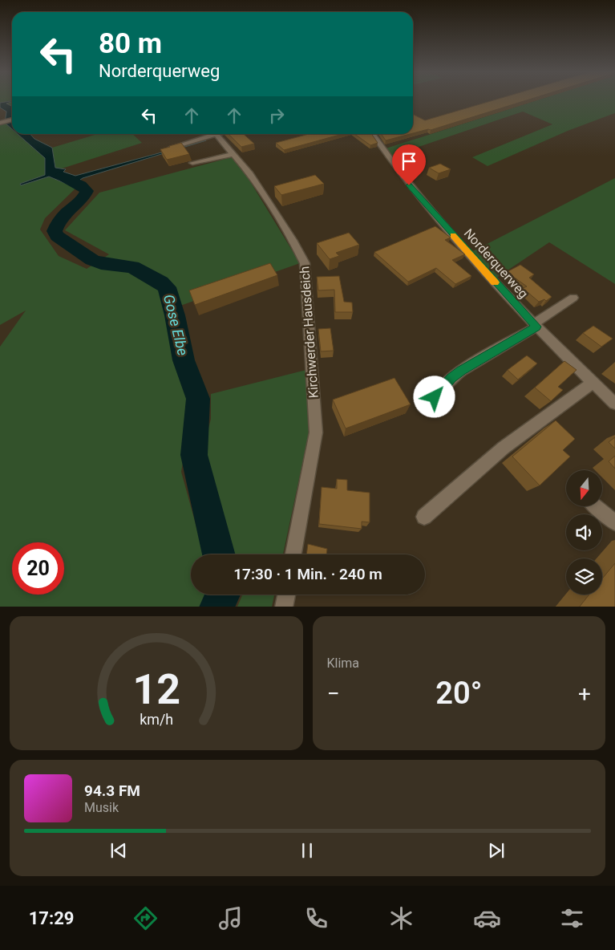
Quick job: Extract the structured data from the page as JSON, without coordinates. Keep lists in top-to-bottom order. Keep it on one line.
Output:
{"streets":{"street":["Norderquerweg","Kirchwerder Hausdeich"]},"water":["Gose Elbe"],"north":"bottom","page":{"turn":["80 m","Norderquerweg"],"limit":"20","trip":"17:30 · 1 Min. · 240 m","tile":"Klima","heat":["−","20°","+"],"song":["94.3 FM","Musik"],"tabs":"17:29","gauge":["12","km/h"]}}
